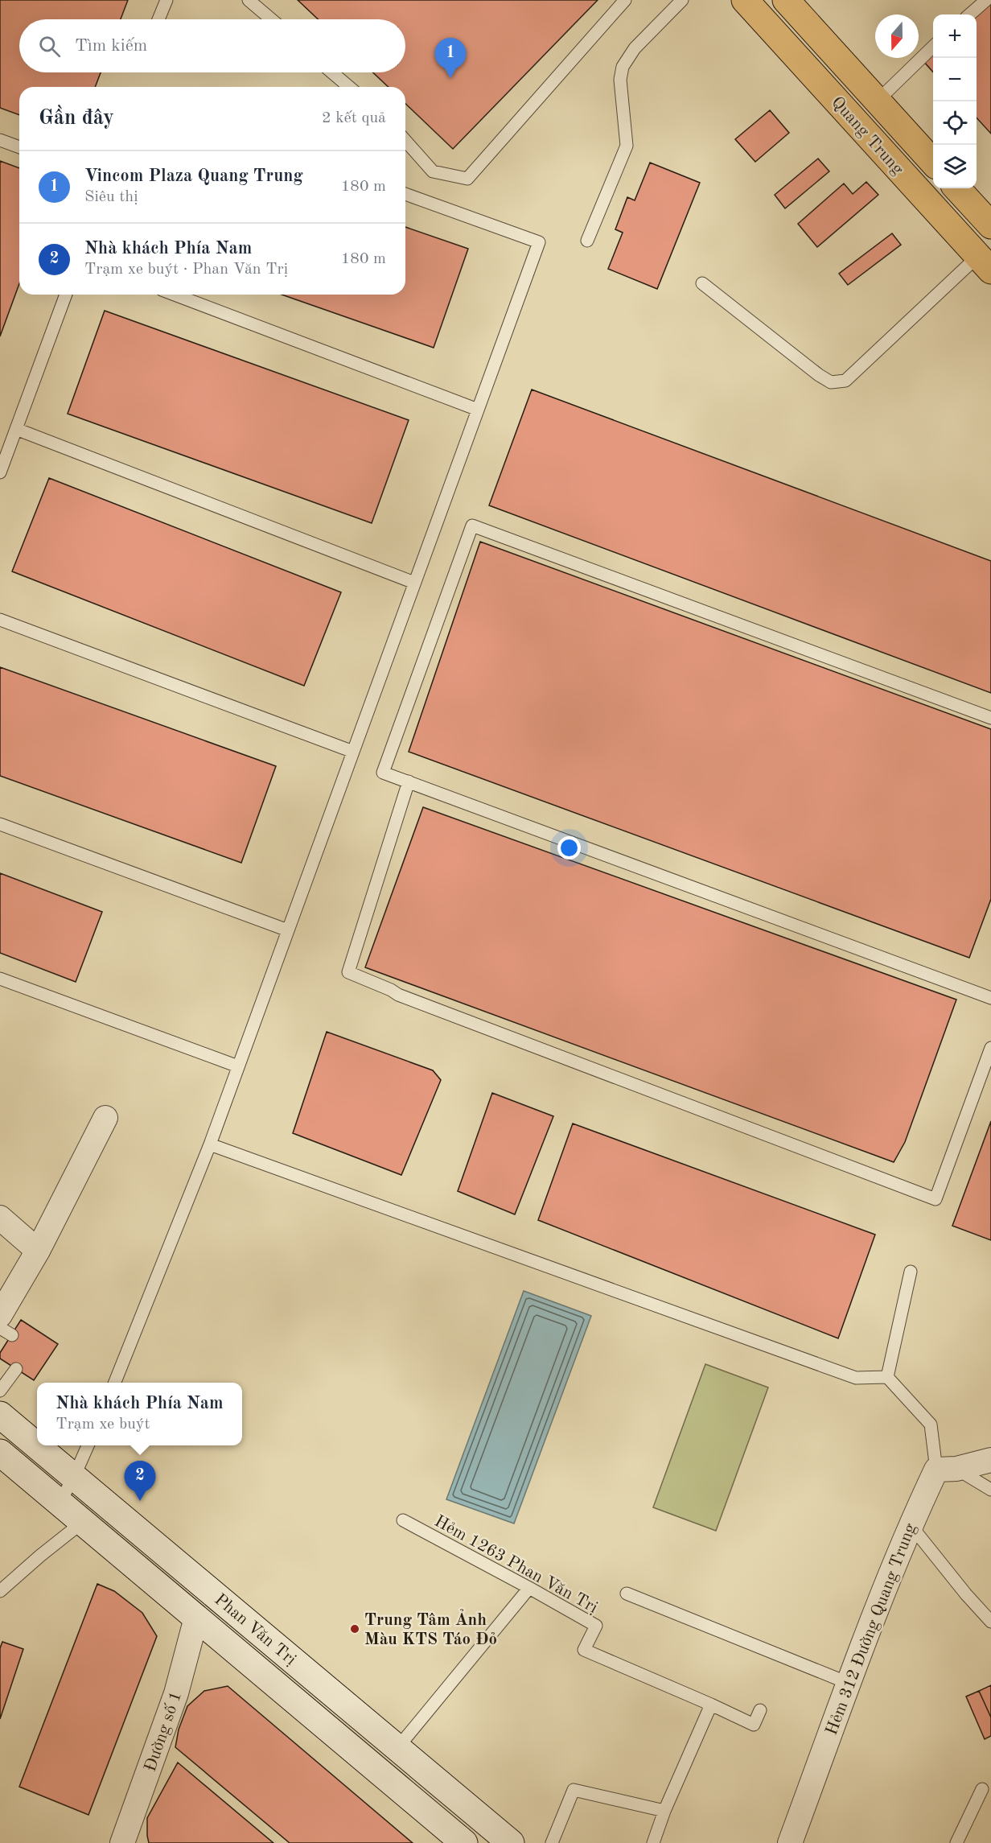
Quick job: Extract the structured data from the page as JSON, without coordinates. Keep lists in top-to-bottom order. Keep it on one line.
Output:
{"streets":{"main road":["Quang Trung","Phan Văn Trị"],"street":["Hẻm 312 Đường Quang Trung","Đường số 1"],"lane":["Hẻm 1263 Phan Văn Trị"]},"crossings":[["Phan Văn Trị","Đường số 1"]],"places":["Trung Tâm Ảnh Màu KTS Táo Đỏ"],"north":"bottom","page":{"map_buttons":["+","−"],"search":"Tìm kiếm","pins":["1","2"],"heading":["Gần đây","2 kết quả"],"list":[{"mark":"1","name":"Vincom Plaza Quang Trung","note":"Siêu thị","value":"180 m"},{"mark":"2","name":"Nhà khách Phía Nam","note":"Trạm xe buýt · Phan Văn Trị","value":"180 m"}],"popup":["Nhà khách Phía Nam","Trạm xe buýt"]}}
